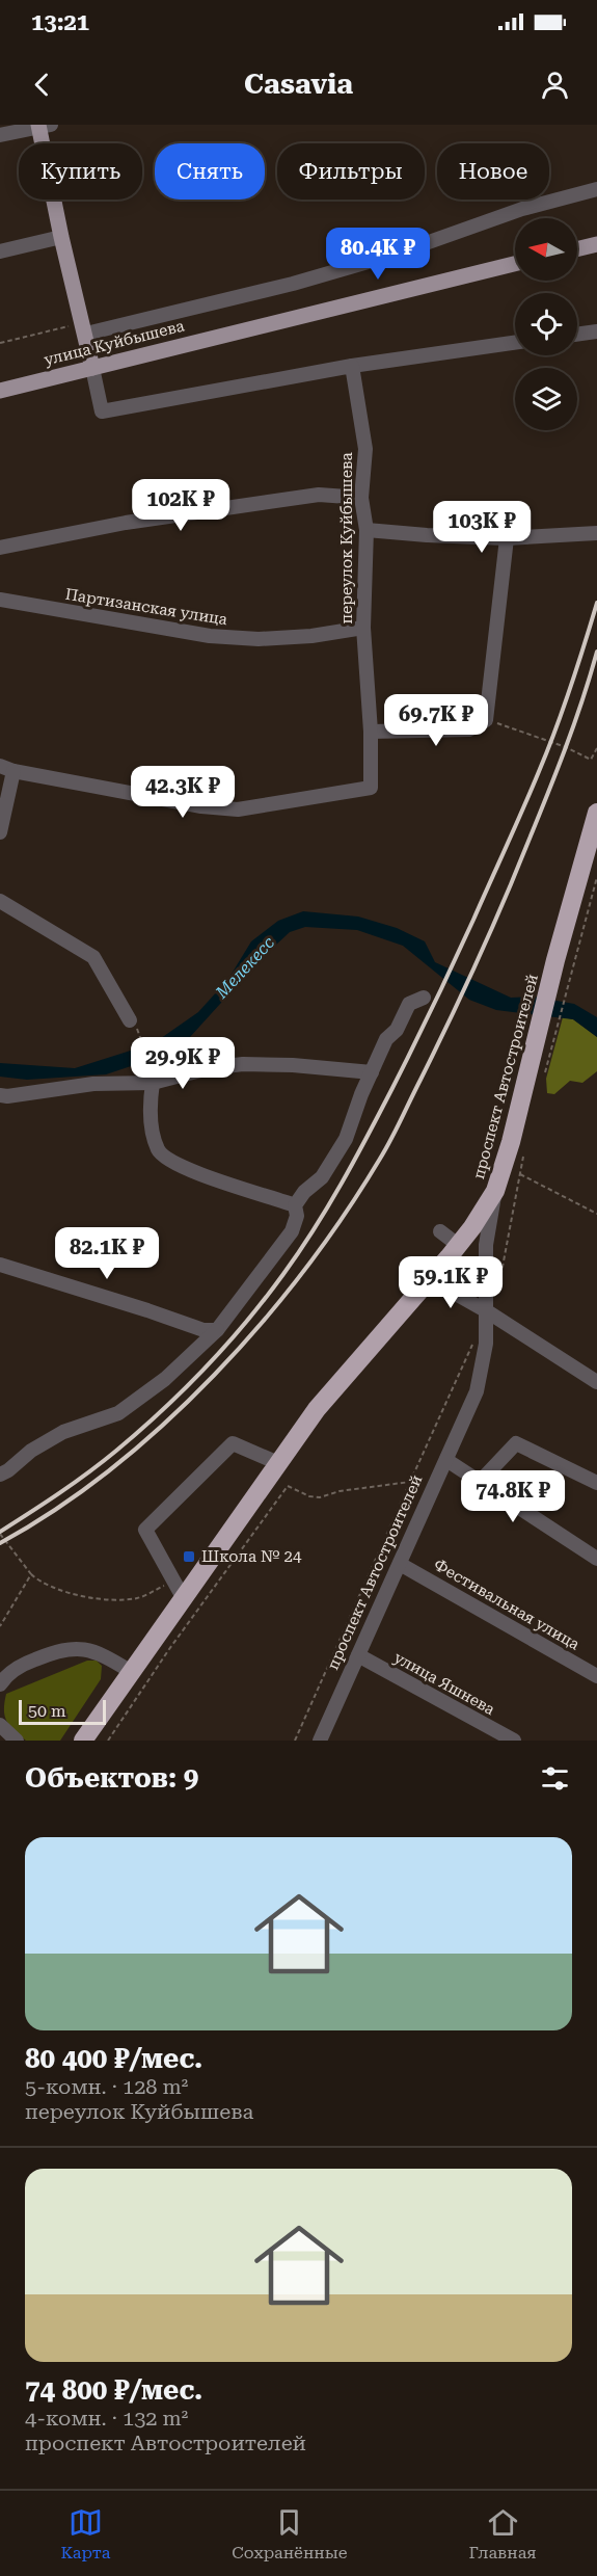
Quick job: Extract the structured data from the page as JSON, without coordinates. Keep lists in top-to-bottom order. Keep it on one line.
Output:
{"streets":{"highway":["проспект Автостроителей"],"main road":["улица Куйбышева"],"street":["переулок Куйбышева","Партизанская улица","Фестивальная улица","улица Яшнева"]},"crossings":[["переулок Куйбышева","Партизанская улица"],["проспект Автостроителей","Фестивальная улица"],["проспект Автостроителей","улица Яшнева"]],"water":["Мелекесс"],"places":{"transit":["Школа № 24"]},"scale_bar":"50 m","north":"left","page":{"status":"13:21","header":"Casavia","chip":["Купить","Снять","Фильтры","Новое"],"price":["80.4K ₽","102K ₽","103K ₽","69.7K ₽","42.3K ₽","29.9K ₽","82.1K ₽","59.1K ₽","74.8K ₽"],"scale":"50 m","heading":"Объектов: 9","list":[{"name":"80 400 ₽/мес.","note":"5-комн. · 128 m² · переулок Куйбышева"},{"name":"74 800 ₽/мес.","note":"4-комн. · 132 m² · проспект Автостроителей"}],"tabs":["Карта","Сохранённые","Главная"]}}
